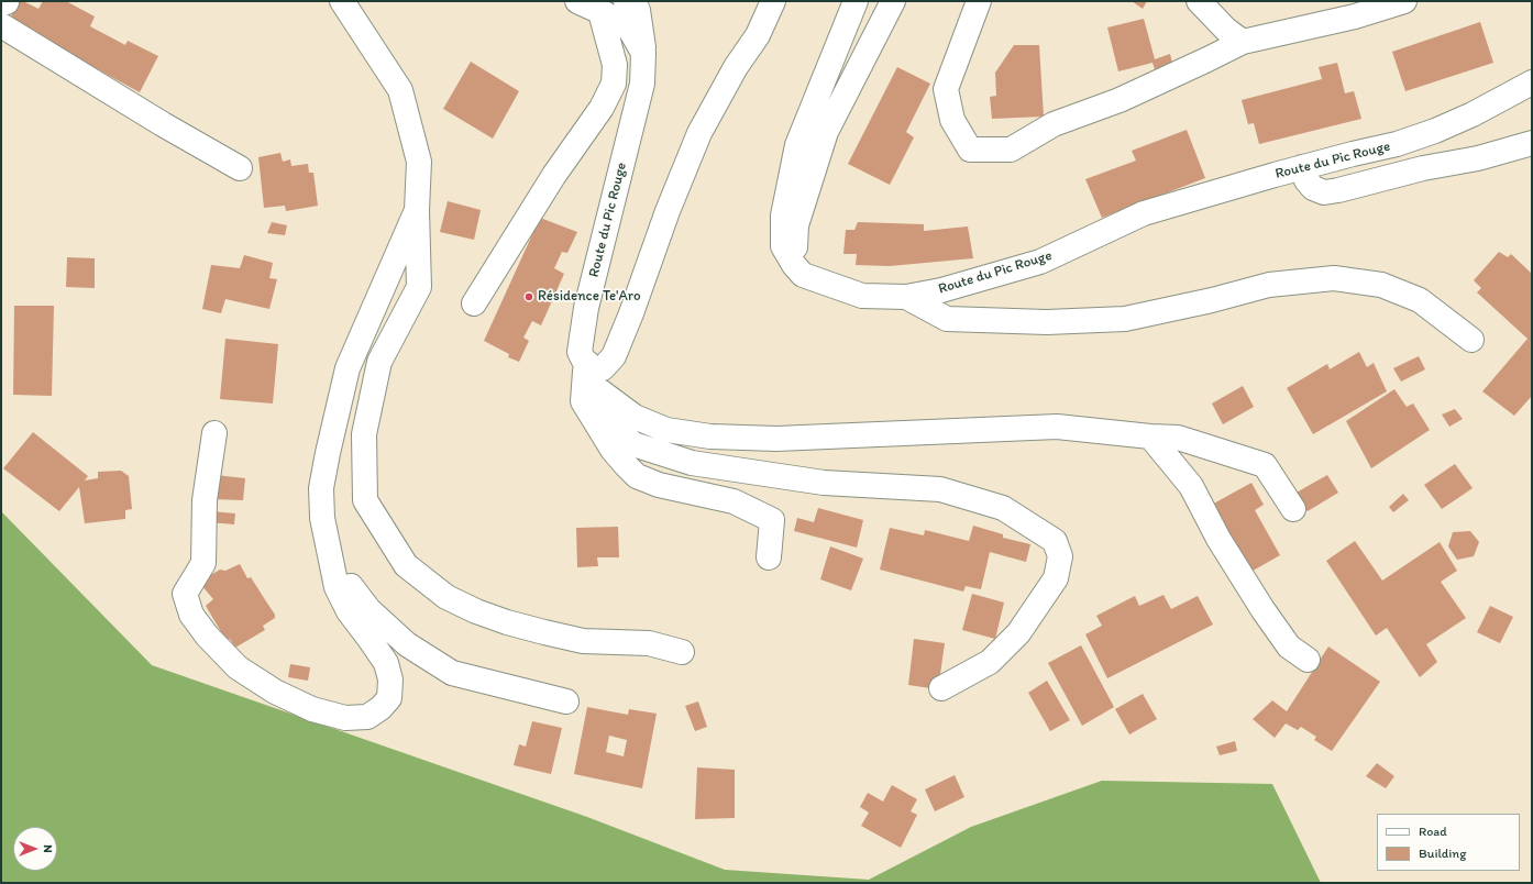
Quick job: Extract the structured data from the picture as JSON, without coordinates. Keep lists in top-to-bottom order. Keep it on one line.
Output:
{"streets":{"street":["Route du Pic Rouge"]},"places":["Résidence Te'Aro"],"legend":["Road","Building"],"north":"right"}
